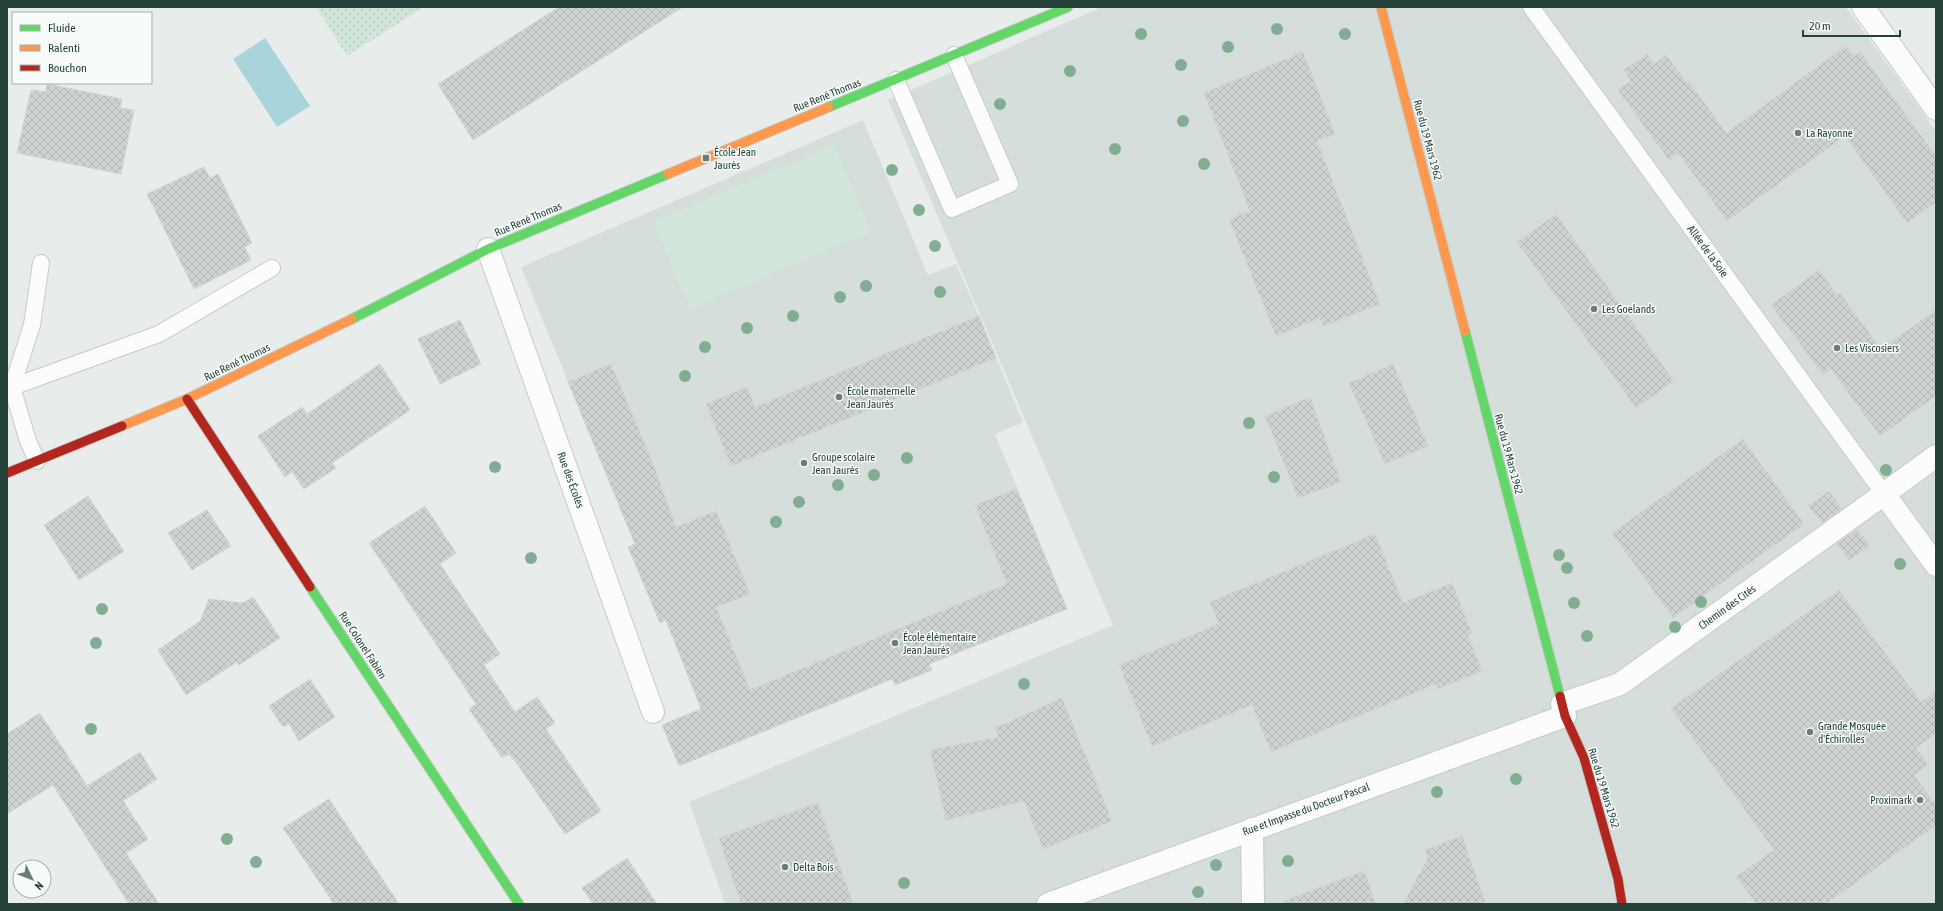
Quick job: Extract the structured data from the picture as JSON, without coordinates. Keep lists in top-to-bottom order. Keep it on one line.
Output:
{"streets":{"street":["Rue René Thomas","Rue du 19 Mars 1962","Rue des Écoles","Chemin des Cités","Rue Colonel Fabien","Rue et Impasse du Docteur Pascal"],"lane":["Allée de la Soie"]},"crossings":[["Rue René Thomas","Rue des Écoles"],["Rue René Thomas","Rue Colonel Fabien"],["Rue du 19 Mars 1962","Chemin des Cités"],["Rue du 19 Mars 1962","Rue et Impasse du Docteur Pascal"],["Allée de la Soie","Chemin des Cités"],["Chemin des Cités","Rue et Impasse du Docteur Pascal"]],"places":{"other":["La Rayonne","Les Goelands","Les Viscosiers","École maternelle Jean Jaurès","Groupe scolaire Jean Jaurès","École élémentaire Jean Jaurès","Grande Mosquée d'Échirolles","Proximark","Delta Bois"],"transit":["École Jean Jaurès"]},"legend":["Fluide","Ralenti","Bouchon"],"scale_bar":"20 m","north":"bottom right"}
